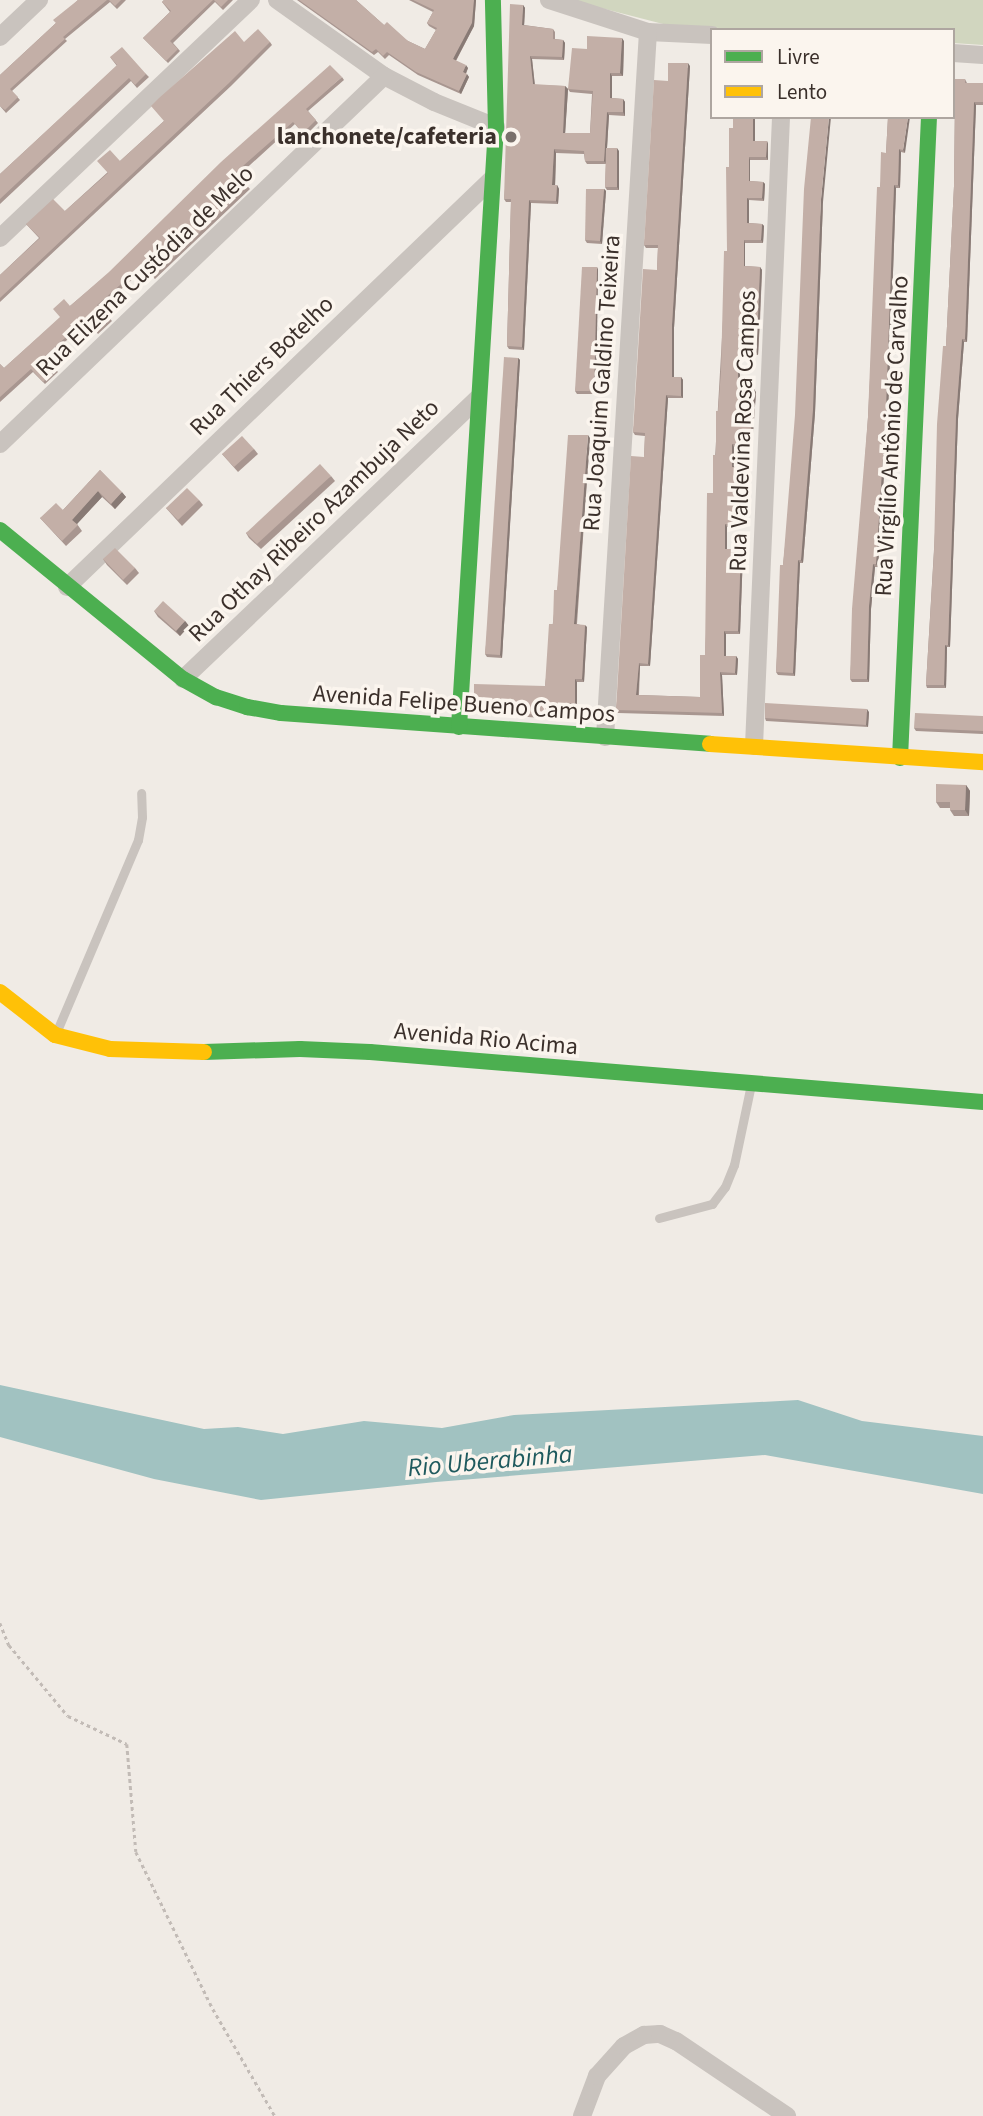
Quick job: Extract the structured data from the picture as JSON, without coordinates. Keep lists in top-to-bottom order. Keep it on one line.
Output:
{"streets":{"street":["Rua Elizena Custódia de Melo","Rua Thiers Botelho","Rua Joaquim Galdino Teixeira","Rua Valdevina Rosa Campos","Rua Virgílio Antônio de Carvalho","Rua Othay Ribeiro Azambuja Neto","Avenida Felipe Bueno Campos","Avenida Rio Acima"]},"crossings":[["Rua Thiers Botelho","Avenida Felipe Bueno Campos"],["Rua Joaquim Galdino Teixeira","Avenida Felipe Bueno Campos"],["Rua Valdevina Rosa Campos","Avenida Felipe Bueno Campos"],["Rua Virgílio Antônio de Carvalho","Avenida Felipe Bueno Campos"],["Rua Othay Ribeiro Azambuja Neto","Avenida Felipe Bueno Campos"]],"water":["Rio Uberabinha"],"places":["lanchonete/cafeteria"],"legend":["Livre","Lento"]}
